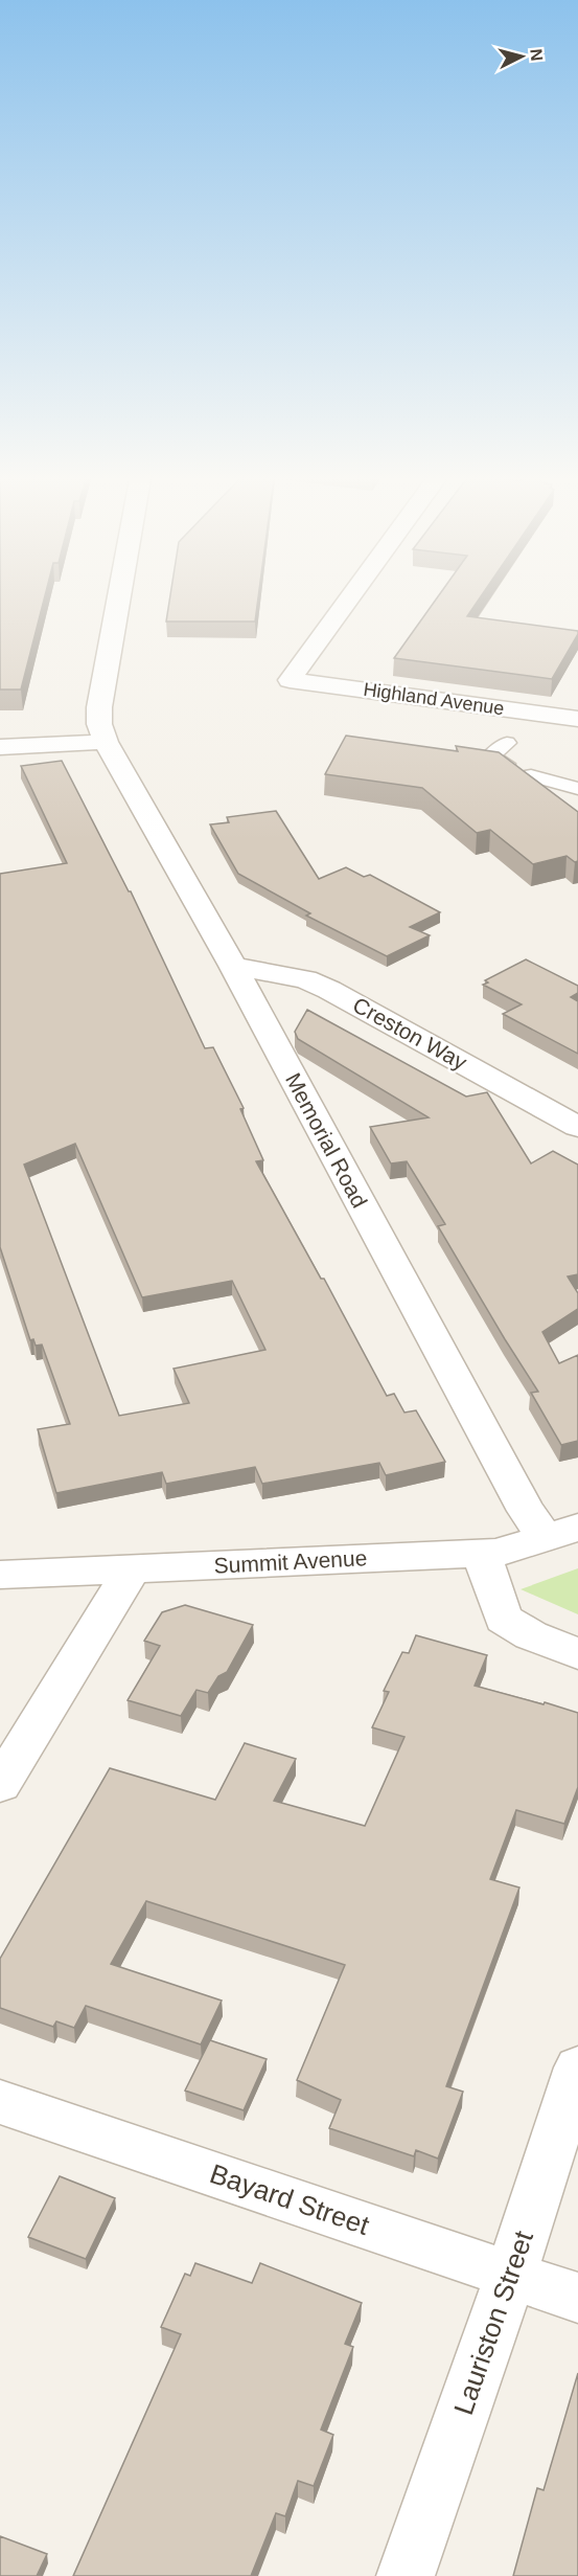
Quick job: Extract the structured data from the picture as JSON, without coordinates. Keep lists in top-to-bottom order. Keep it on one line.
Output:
{"streets":{"street":["Highland Avenue","Creston Way","Memorial Road","Summit Avenue","Bayard Street","Lauriston Street"]},"crossings":[["Creston Way","Memorial Road"],["Memorial Road","Summit Avenue"],["Bayard Street","Lauriston Street"]],"north":"right"}
